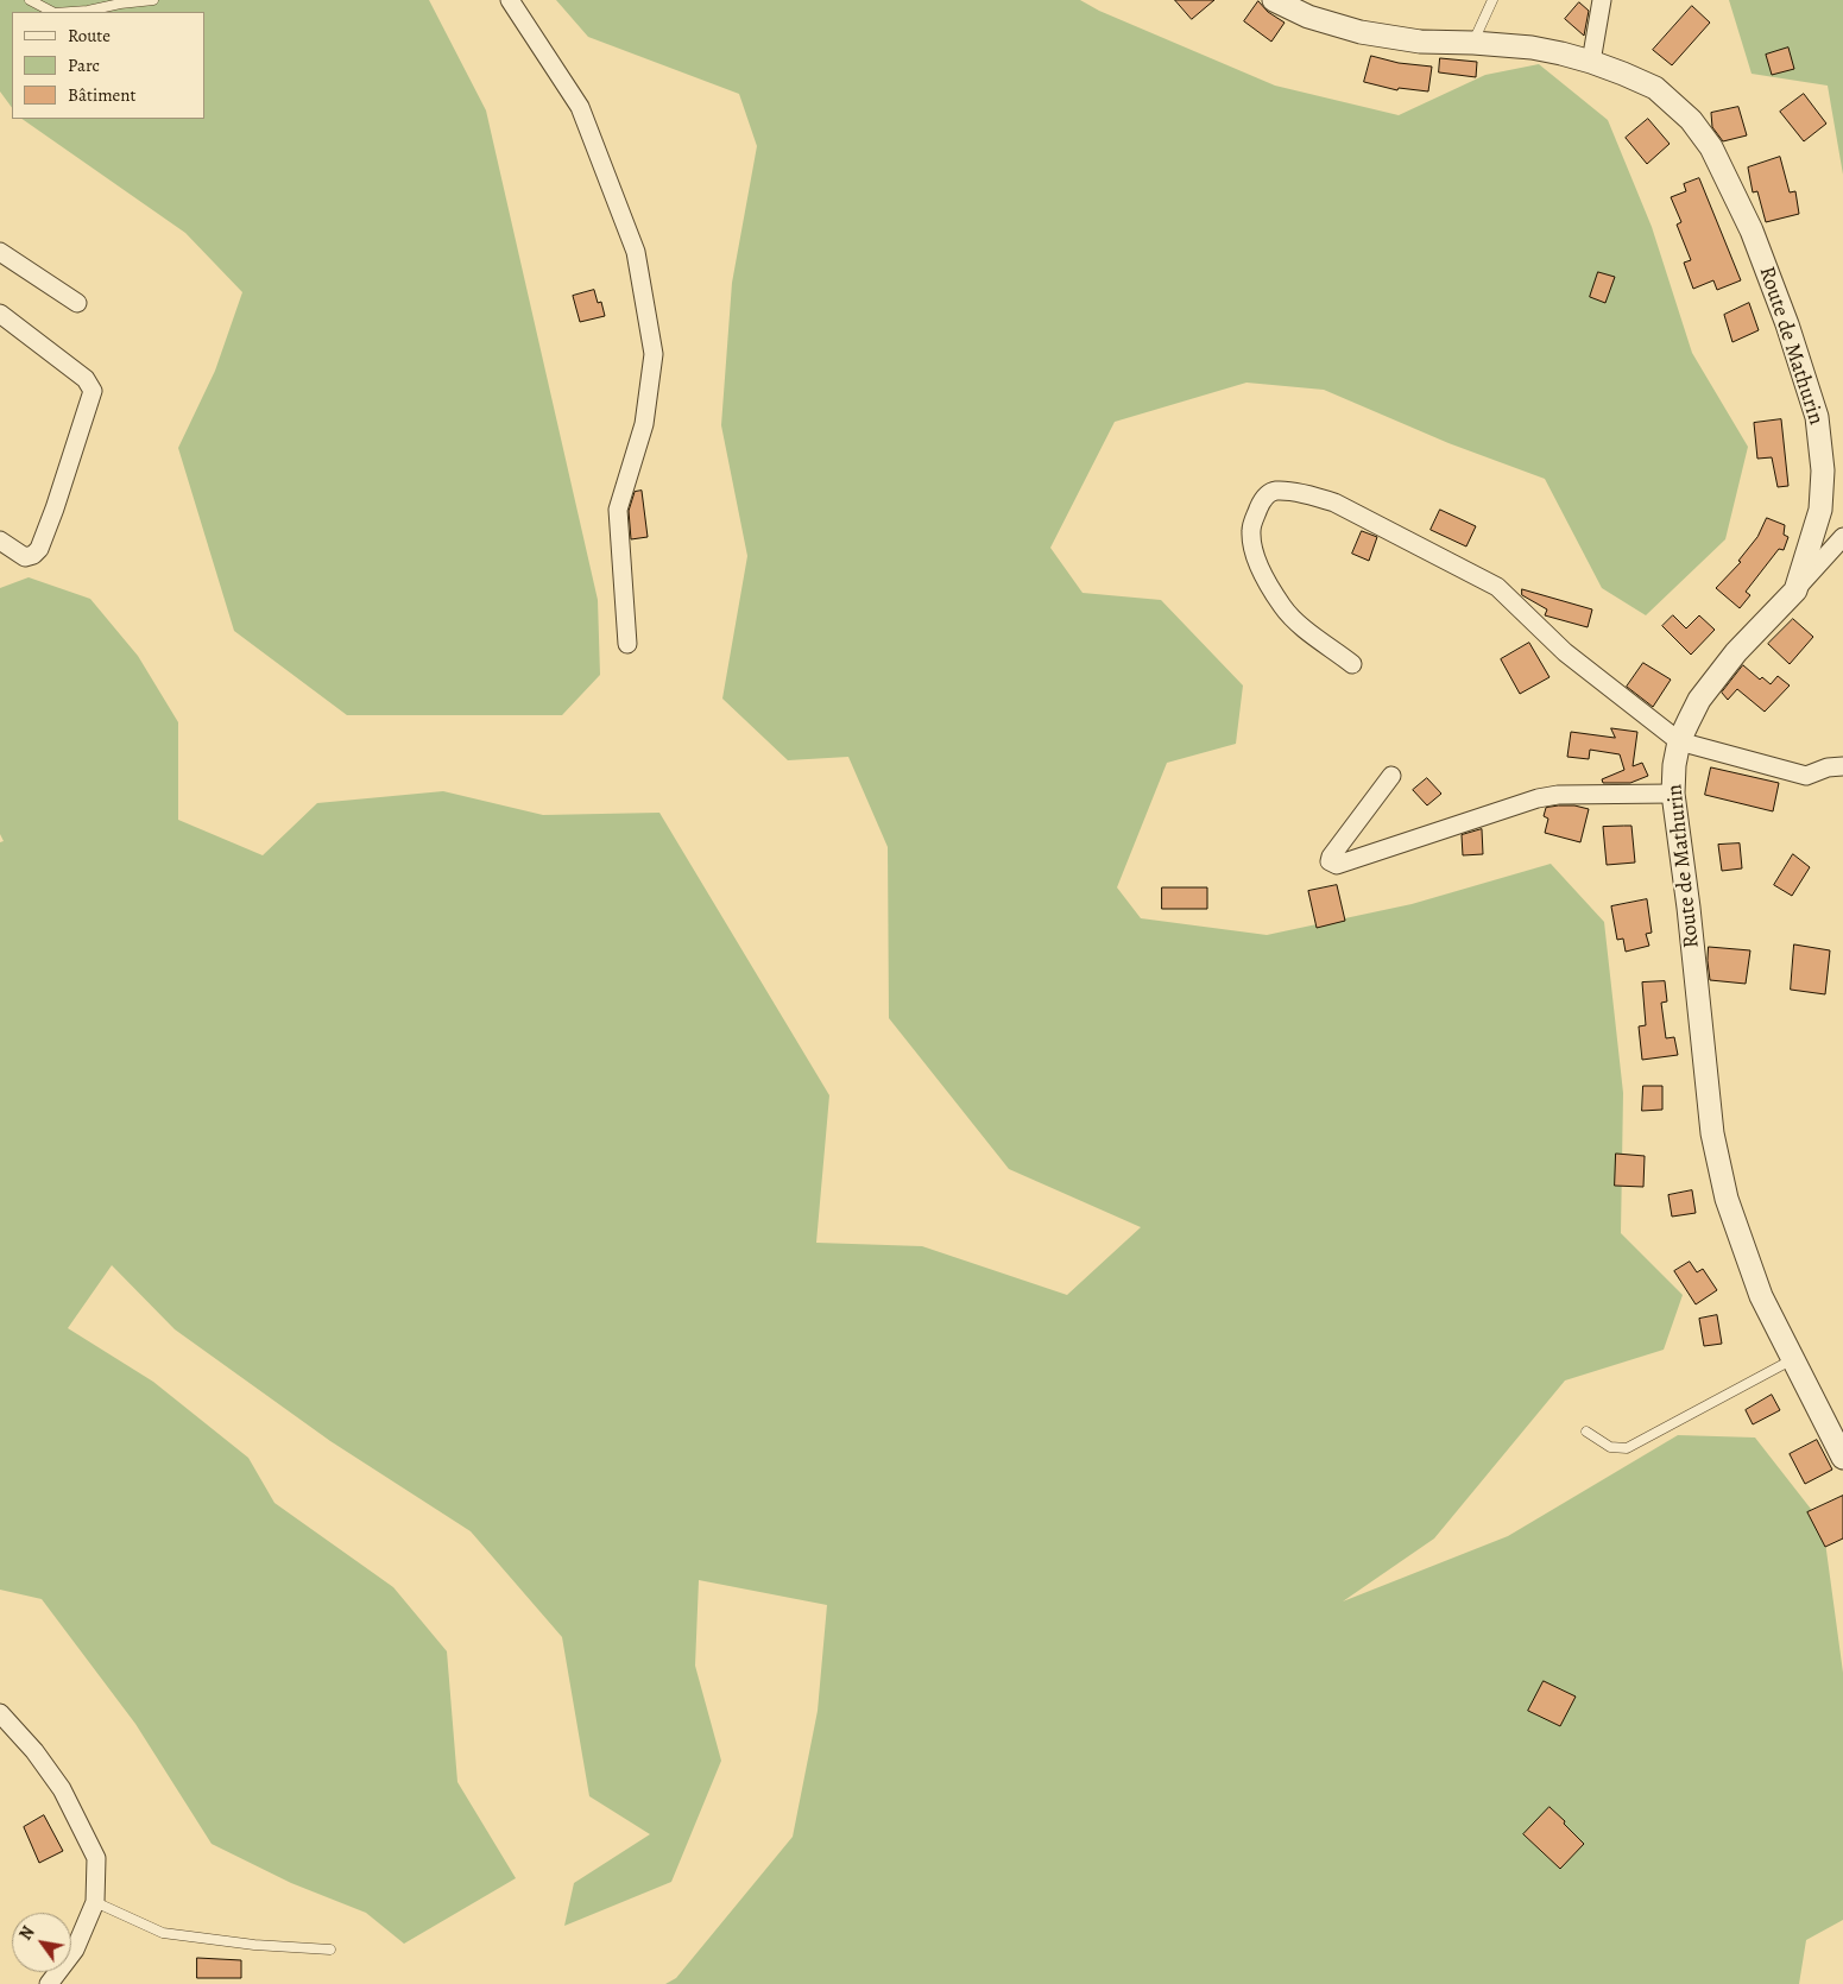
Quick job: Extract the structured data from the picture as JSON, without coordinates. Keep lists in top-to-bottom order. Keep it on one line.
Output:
{"streets":{"street":["Route de Mathurin"]},"legend":["Route","Parc","Bâtiment"],"north":"top left"}
